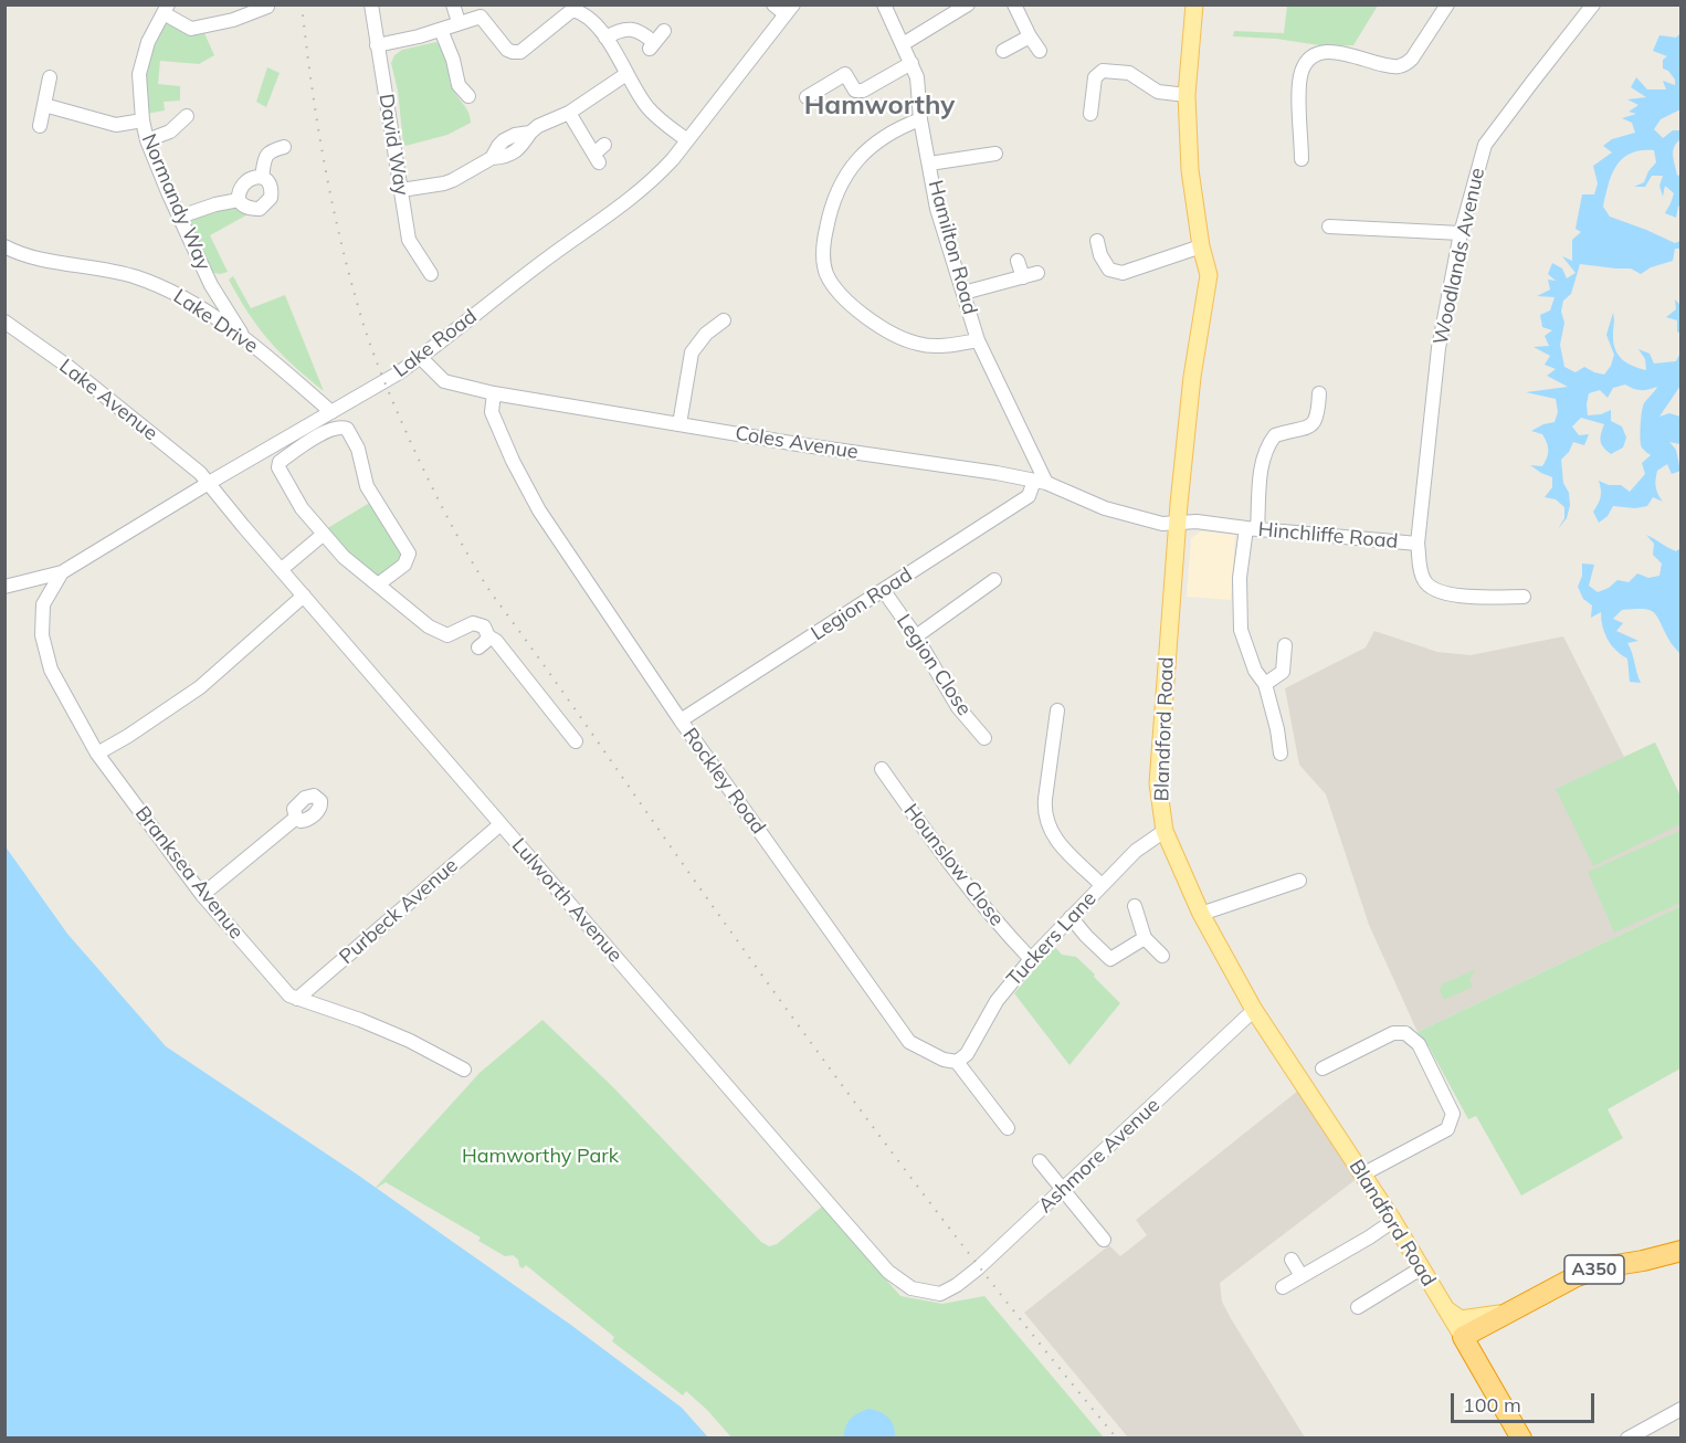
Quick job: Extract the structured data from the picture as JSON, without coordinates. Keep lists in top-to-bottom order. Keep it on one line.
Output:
{"streets":{"highway":["Blandford Road","A350"],"street":["David Way","Normandy Way","Hamilton Road","Woodlands Avenue","Lake Drive","Lake Road","Lake Avenue","Coles Avenue","Hinchliffe Road","Legion Road","Legion Close","Rockley Road","Hounslow Close","Branksea Avenue","Lulworth Avenue","Purbeck Avenue","Tuckers Lane","Ashmore Avenue"]},"crossings":[["Normandy Way","Lake Drive"],["Hamilton Road","Coles Avenue"],["Hamilton Road","Legion Road"],["Woodlands Avenue","Hinchliffe Road"],["Lake Drive","Lake Road"],["Lake Road","Lake Avenue"],["Lake Road","Coles Avenue"],["Lake Road","Branksea Avenue"],["Lake Road","Lulworth Avenue"],["Lake Avenue","Lulworth Avenue"],["Coles Avenue","Hinchliffe Road"],["Coles Avenue","Legion Road"],["Coles Avenue","Blandford Road"],["Coles Avenue","Rockley Road"],["Hinchliffe Road","Blandford Road"],["Legion Road","Legion Close"],["Legion Road","Rockley Road"],["Blandford Road","Tuckers Lane"],["Blandford Road","Ashmore Avenue"],["Blandford Road","A350"],["Rockley Road","Tuckers Lane"],["Hounslow Close","Tuckers Lane"],["Branksea Avenue","Purbeck Avenue"],["Lulworth Avenue","Purbeck Avenue"],["Lulworth Avenue","Ashmore Avenue"]],"districts":["Hamworthy"],"parks":["Hamworthy Park"],"scale_bar":"100 m"}
